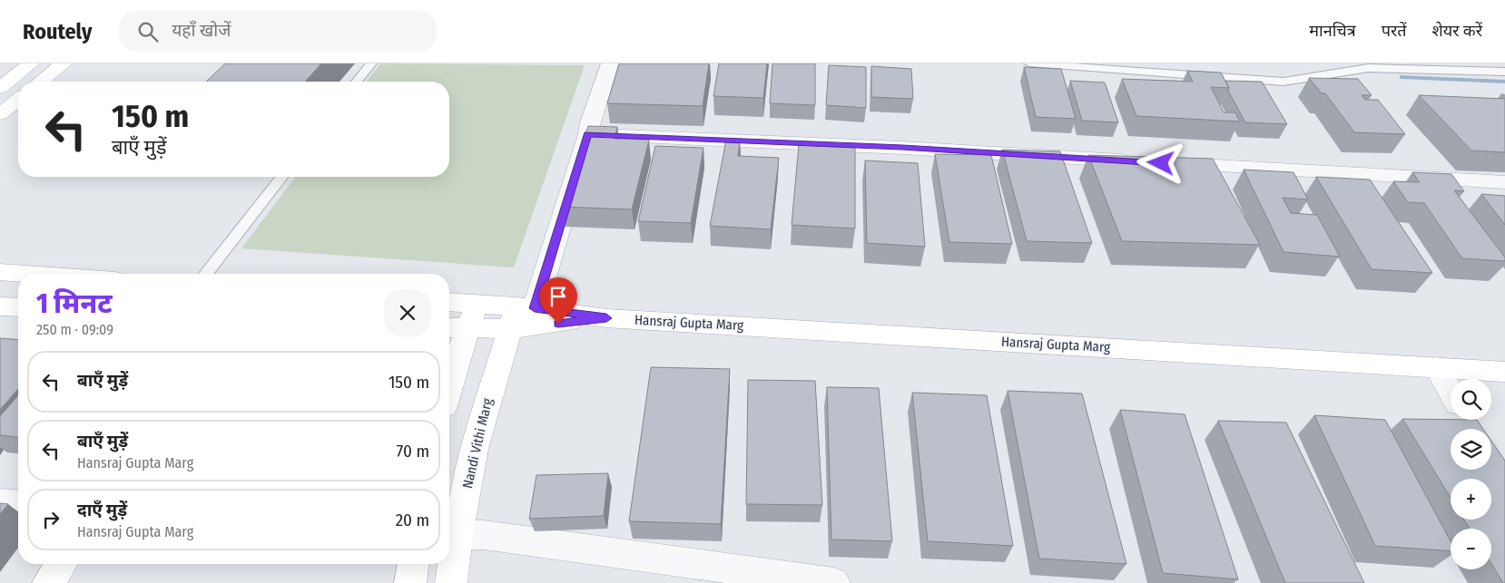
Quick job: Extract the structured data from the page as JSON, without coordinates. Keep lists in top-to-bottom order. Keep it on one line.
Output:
{"streets":{"street":["Hansraj Gupta Marg","Nandi Vithi Marg"]},"crossings":[["Hansraj Gupta Marg","Nandi Vithi Marg"]],"page":{"header":"Routely","search":"यहाँ खोजें","nav":["मानचित्र","परतें","शेयर करें"],"turn":["150 m","बाएँ मुड़ें"],"heading":["1 मिनट","250 m · 09:09"],"list":[{"name":"बाएँ मुड़ें","value":"150 m"},{"name":"बाएँ मुड़ें","note":"Hansraj Gupta Marg","value":"70 m"},{"name":"दाएँ मुड़ें","note":"Hansraj Gupta Marg","value":"20 m"}],"map_buttons":["+","−"]}}
